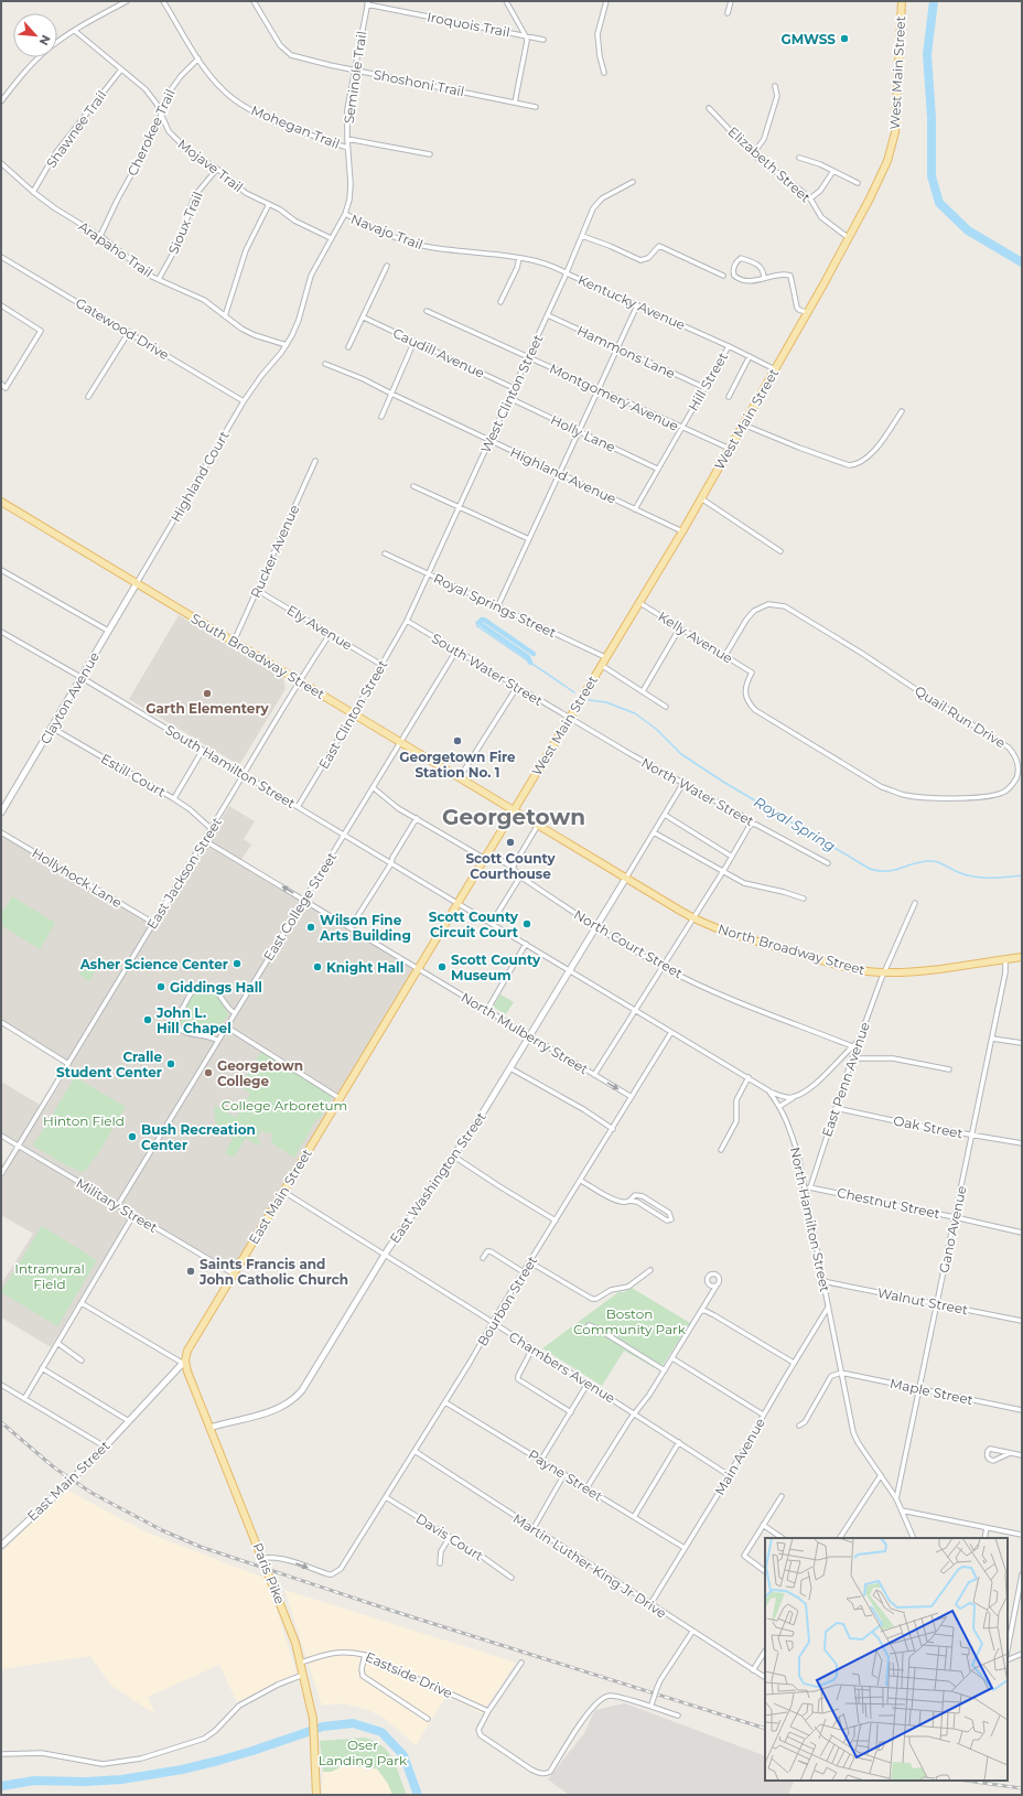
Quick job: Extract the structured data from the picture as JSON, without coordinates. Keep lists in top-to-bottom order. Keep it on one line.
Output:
{"streets":{"main road":["West Main Street","South Broadway Street","North Broadway Street","East Main Street","Paris Pike"],"street":["Iroquois Trail","Seminole Trail","Shoshoni Trail","Mohegan Trail","Shawnee Trail","Cherokee Trail","Elizabeth Street","Mojave Trail","Sioux Trail","Navajo Trail","Arapaho Trail","Kentucky Avenue","Gatewood Drive","Hammons Lane","Caudill Avenue","Hill Street","West Clinton Street","Montgomery Avenue","Holly Lane","Highland Avenue","Highland Court","Rucker Avenue","Royal Springs Street","Ely Avenue","Kelly Avenue","South Water Street","Clayton Avenue","East Clinton Street","Quail Run Drive","South Hamilton Street","Estill Court","North Water Street","East Jackson Street","Hollyhock Lane","East College Street","North Court Street","North Mulberry Street","East Penn Avenue","Oak Street","East Washington Street","Chestnut Street","Military Street","North Hamilton Street","Gano Avenue","Bourbon Street","Walnut Street","Chambers Avenue","Maple Street","Main Avenue","Payne Street","Davis Court","Martin Luther King Jr Drive","Eastside Drive"]},"crossings":[["Iroquois Trail","Seminole Trail"],["West Main Street","Elizabeth Street"],["West Main Street","Kentucky Avenue"],["West Main Street","Montgomery Avenue"],["West Main Street","Highland Avenue"],["West Main Street","Royal Springs Street"],["West Main Street","Kelly Avenue"],["West Main Street","South Broadway Street"],["West Main Street","South Water Street"],["West Main Street","North Water Street"],["West Main Street","East Main Street"],["Seminole Trail","Shoshoni Trail"],["Seminole Trail","Mohegan Trail"],["Seminole Trail","Mojave Trail"],["Seminole Trail","Navajo Trail"],["Seminole Trail","Arapaho Trail"],["Seminole Trail","Highland Court"],["Mohegan Trail","Cherokee Trail"],["Shawnee Trail","Mojave Trail"],["Shawnee Trail","Arapaho Trail"],["Cherokee Trail","Mojave Trail"],["Cherokee Trail","Arapaho Trail"],["Mojave Trail","Sioux Trail"],["Sioux Trail","Arapaho Trail"],["Navajo Trail","Kentucky Avenue"],["Kentucky Avenue","Hill Street"],["Kentucky Avenue","West Clinton Street"],["Gatewood Drive","Highland Court"],["Hammons Lane","Hill Street"],["Hammons Lane","West Clinton Street"],["Caudill Avenue","West Clinton Street"],["Hill Street","Montgomery Avenue"],["Hill Street","Holly Lane"],["Hill Street","Highland Avenue"],["West Clinton Street","Montgomery Avenue"],["West Clinton Street","Holly Lane"],["West Clinton Street","Highland Avenue"],["West Clinton Street","Royal Springs Street"],["West Clinton Street","South Water Street"],["West Clinton Street","East Clinton Street"],["Highland Court","South Broadway Street"],["Highland Court","Clayton Avenue"],["Rucker Avenue","Ely Avenue"],["Rucker Avenue","South Broadway Street"],["Ely Avenue","East Clinton Street"],["Ely Avenue","East Jackson Street"],["Kelly Avenue","Quail Run Drive"],["South Broadway Street","Clayton Avenue"],["South Broadway Street","East Clinton Street"],["South Broadway Street","East Jackson Street"],["South Broadway Street","East College Street"],["South Broadway Street","North Broadway Street"],["South Broadway Street","East Main Street"],["South Water Street","East Clinton Street"],["South Water Street","North Water Street"],["South Water Street","East College Street"],["Clayton Avenue","South Hamilton Street"],["Clayton Avenue","Estill Court"],["East Clinton Street","South Hamilton Street"],["South Hamilton Street","East Jackson Street"],["South Hamilton Street","East College Street"],["South Hamilton Street","East Main Street"],["South Hamilton Street","North Hamilton Street"],["Estill Court","East Jackson Street"],["East Jackson Street","Hollyhock Lane"],["East Jackson Street","North Mulberry Street"],["East Jackson Street","Military Street"],["East College Street","North Court Street"],["East College Street","North Mulberry Street"],["East College Street","Military Street"],["North Court Street","East Washington Street"],["North Court Street","East Main Street"],["North Broadway Street","East Penn Avenue"],["North Broadway Street","East Washington Street"],["North Broadway Street","Gano Avenue"],["North Mulberry Street","East Washington Street"],["North Mulberry Street","East Main Street"],["North Mulberry Street","Bourbon Street"],["East Penn Avenue","Oak Street"],["East Penn Avenue","Chestnut Street"],["East Penn Avenue","North Hamilton Street"],["Oak Street","Gano Avenue"],["East Washington Street","North Hamilton Street"],["East Washington Street","Chambers Avenue"],["East Washington Street","Paris Pike"],["East Main Street","Military Street"],["East Main Street","North Hamilton Street"],["East Main Street","Chambers Avenue"],["East Main Street","Paris Pike"],["Chestnut Street","North Hamilton Street"],["Chestnut Street","Gano Avenue"],["North Hamilton Street","Gano Avenue"],["North Hamilton Street","Bourbon Street"],["North Hamilton Street","Walnut Street"],["North Hamilton Street","Maple Street"],["North Hamilton Street","Main Avenue"],["Gano Avenue","Walnut Street"],["Gano Avenue","Maple Street"],["Bourbon Street","Chambers Avenue"],["Bourbon Street","Payne Street"],["Bourbon Street","Davis Court"],["Bourbon Street","Martin Luther King Jr Drive"],["Bourbon Street","Paris Pike"],["Chambers Avenue","Main Avenue"],["Main Avenue","Payne Street"],["Main Avenue","Martin Luther King Jr Drive"],["Paris Pike","Eastside Drive"]],"districts":["Georgetown"],"water":["Royal Spring"],"parks":["College Arboretum","Hinton Field","Intramural Field","Boston Community Park","Oser Landing Park"],"places":["GMWSS","Garth Elementery","Georgetown Fire Station No. 1","Scott County Courthouse","Scott County Circuit Court","Wilson Fine Arts Building","Asher Science Center","Knight Hall","Scott County Museum","Giddings Hall","John L. Hill Chapel","Cralle Student Center","Georgetown College","Bush Recreation Center","Saints Francis and John Catholic Church"],"north":"bottom right"}
